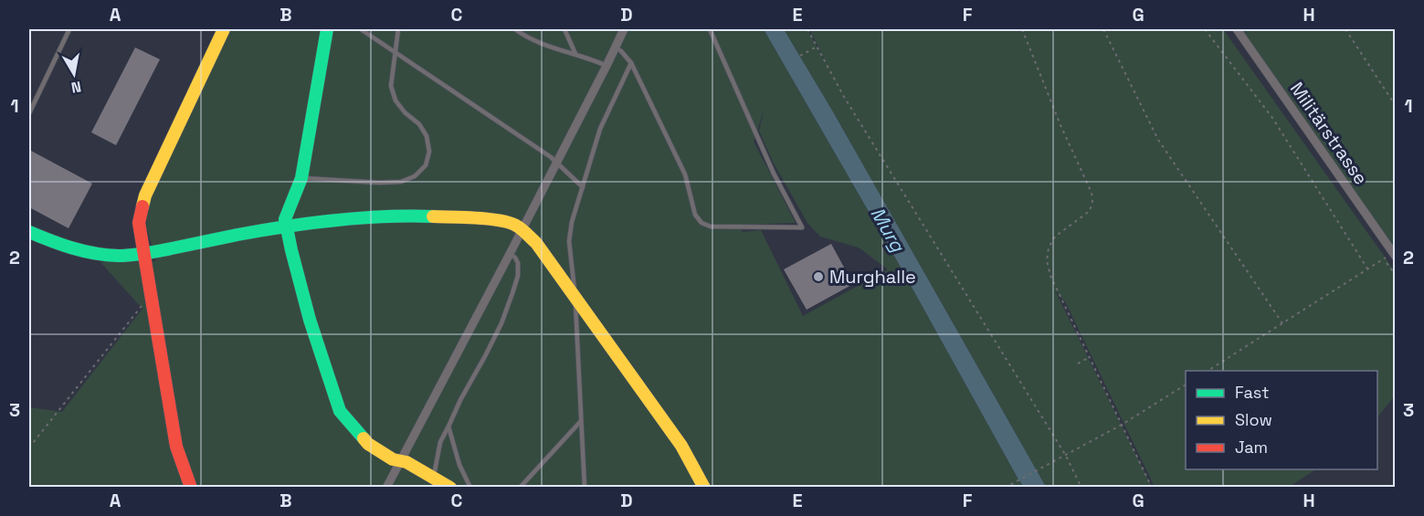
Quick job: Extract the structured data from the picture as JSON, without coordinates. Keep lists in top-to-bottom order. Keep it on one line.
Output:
{"streets":{"street":["Militärstrasse"]},"water":["Murg"],"places":["Murghalle"],"legend":["Fast","Slow","Jam"],"north":"bottom","grid":{"columns":["A","B","C","D","E","F","G","H"],"rows":["1","2","3"]}}
